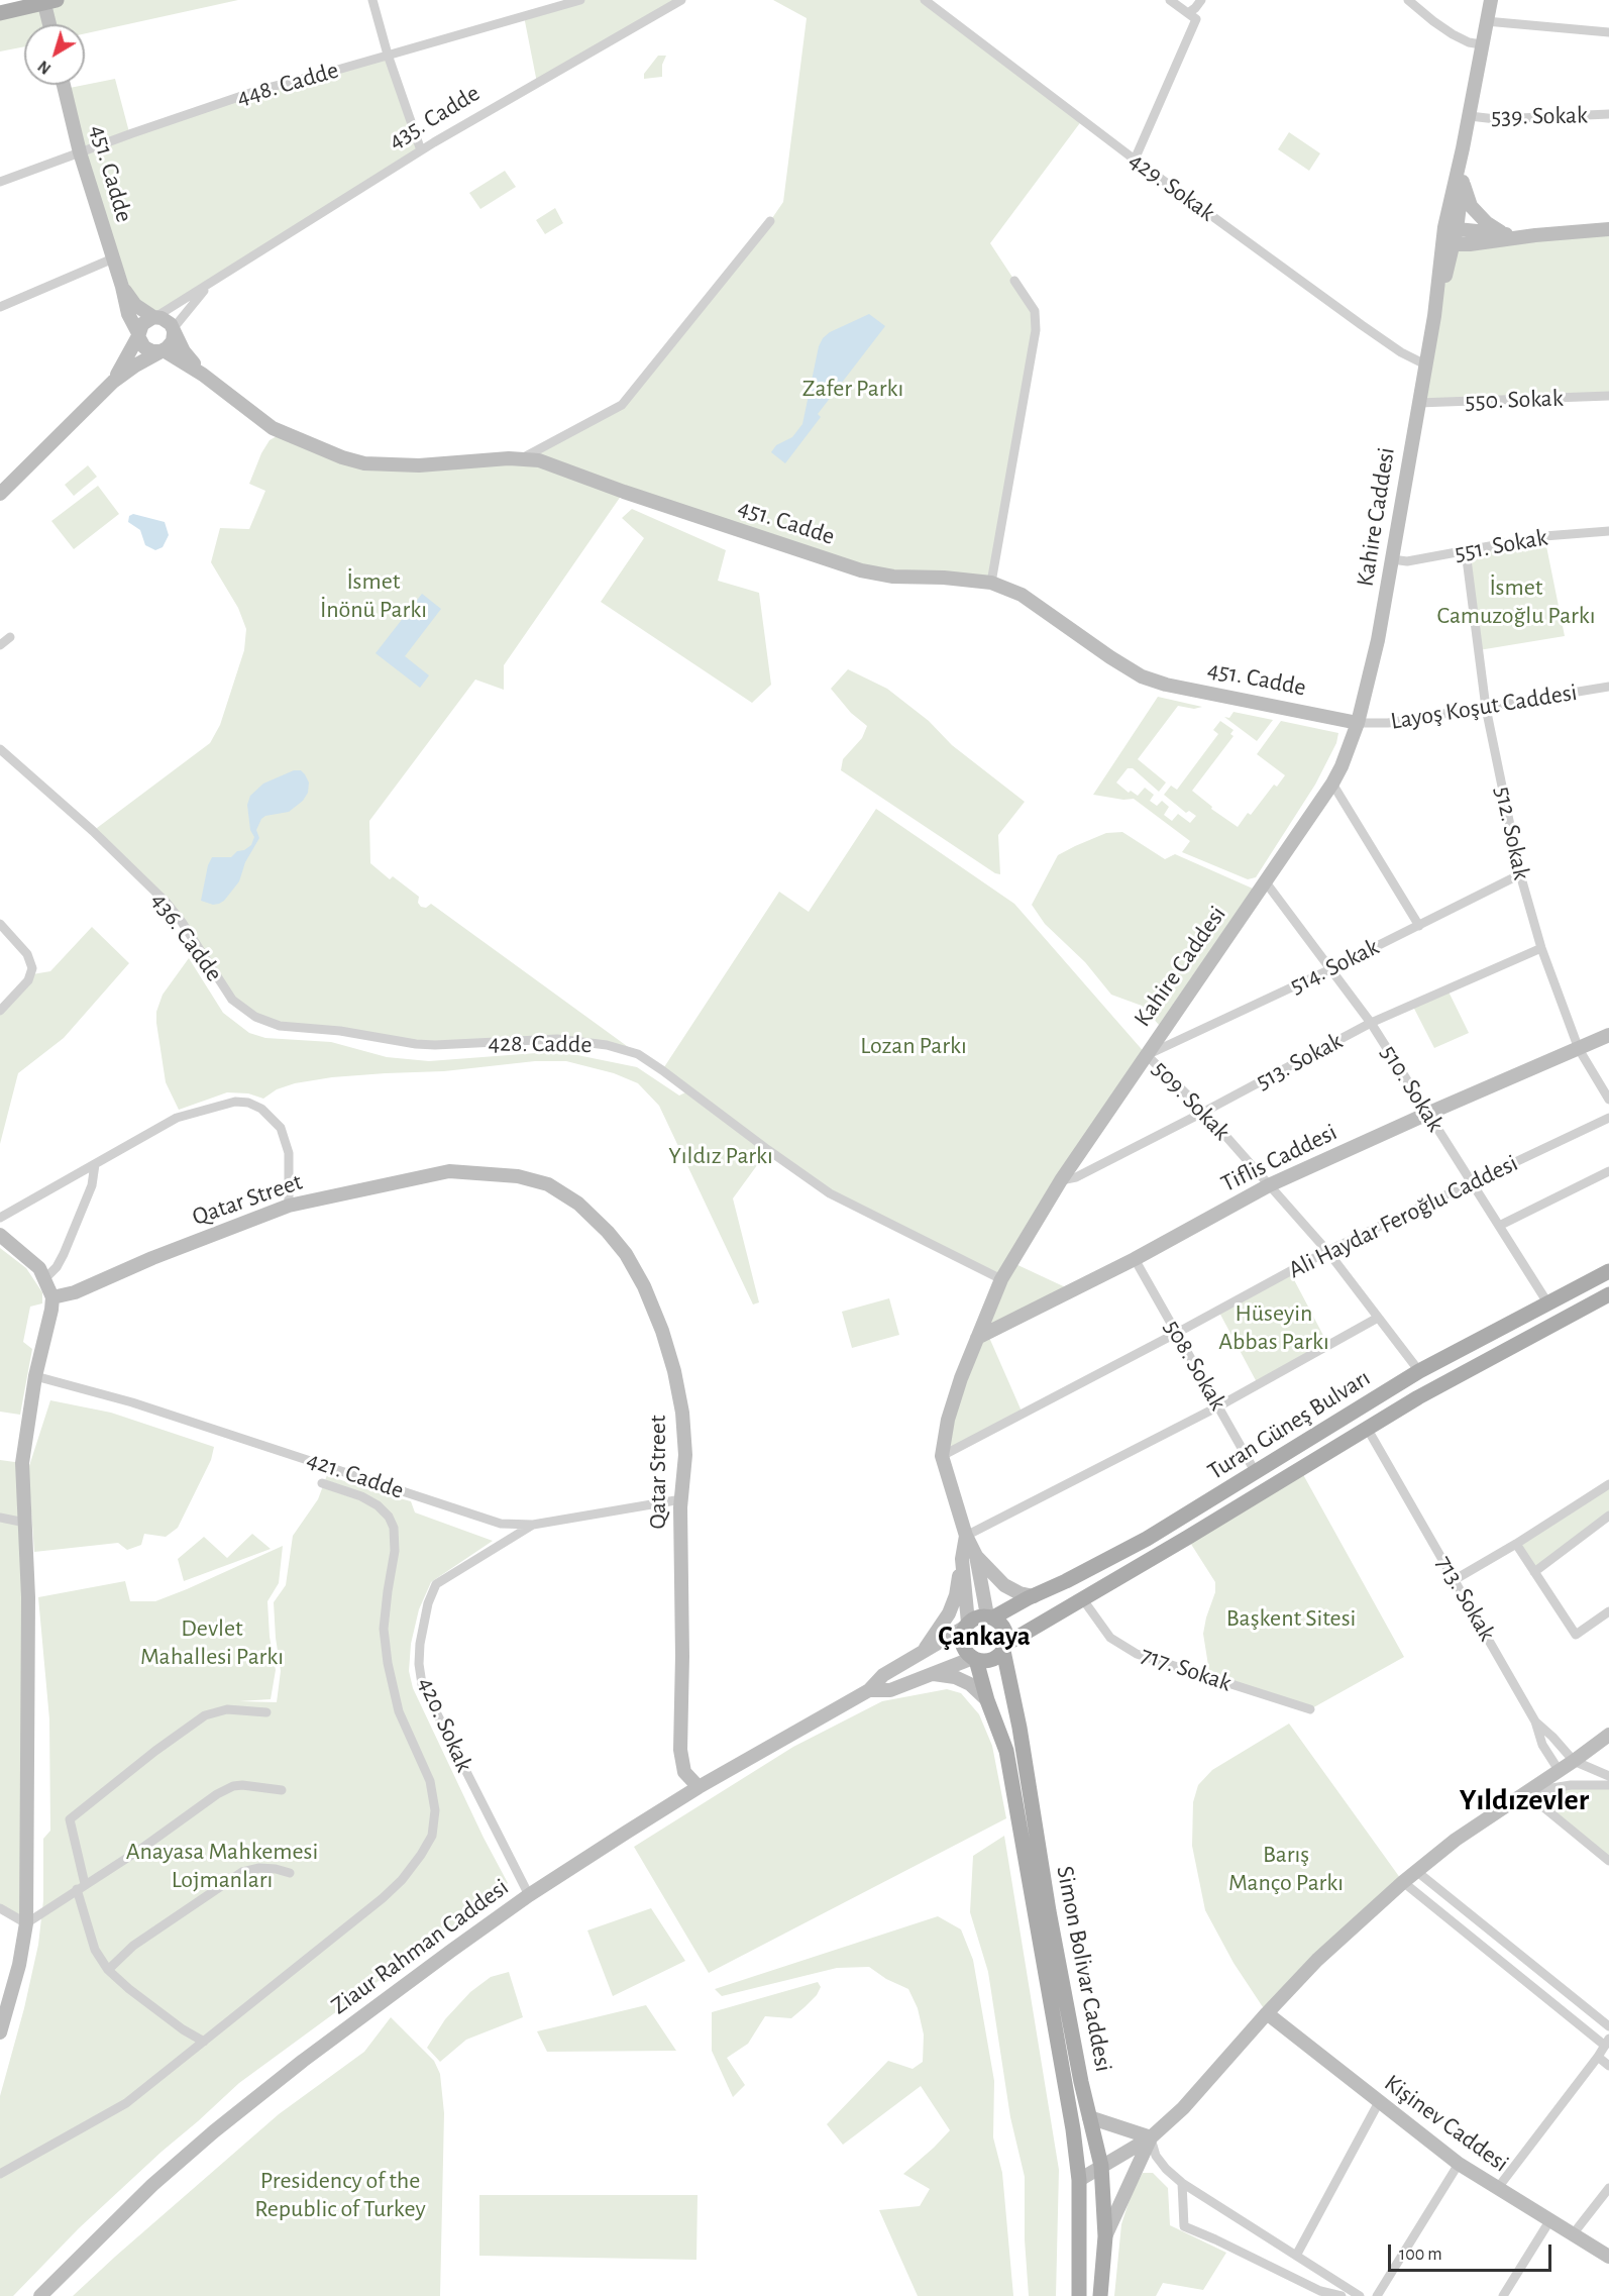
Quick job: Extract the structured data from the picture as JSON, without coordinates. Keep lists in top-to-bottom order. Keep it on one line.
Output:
{"streets":{"main road":["451. Cadde","Kahire Caddesi","Tiflis Caddesi","Qatar Street","Turan Güneş Bulvarı","Ziaur Rahman Caddesi","Simon Bolivar Caddesi","Kişinev Caddesi"],"street":["448. Cadde","539. Sokak","435. Cadde","429. Sokak","550. Sokak","551. Sokak","Layoş Koşut Caddesi","512. Sokak","436. Cadde","514. Sokak","428. Cadde","513. Sokak","510. Sokak","509. Sokak","Ali Haydar Feroğlu Caddesi","508. Sokak","421. Cadde","713. Sokak","717. Sokak","420. Sokak"]},"crossings":[["448. Cadde","451. Cadde"],["539. Sokak","Kahire Caddesi"],["435. Cadde","451. Cadde"],["451. Cadde","Kahire Caddesi"],["451. Cadde","Layoş Koşut Caddesi"],["429. Sokak","Kahire Caddesi"],["550. Sokak","Kahire Caddesi"],["Kahire Caddesi","551. Sokak"],["Kahire Caddesi","Layoş Koşut Caddesi"],["Kahire Caddesi","514. Sokak"],["Kahire Caddesi","428. Cadde"],["Kahire Caddesi","513. Sokak"],["Kahire Caddesi","510. Sokak"],["Kahire Caddesi","509. Sokak"],["Kahire Caddesi","Tiflis Caddesi"],["Kahire Caddesi","Ali Haydar Feroğlu Caddesi"],["551. Sokak","512. Sokak"],["Layoş Koşut Caddesi","512. Sokak"],["512. Sokak","514. Sokak"],["512. Sokak","513. Sokak"],["512. Sokak","Tiflis Caddesi"],["436. Cadde","428. Cadde"],["514. Sokak","510. Sokak"],["514. Sokak","509. Sokak"],["513. Sokak","510. Sokak"],["513. Sokak","509. Sokak"],["510. Sokak","Tiflis Caddesi"],["510. Sokak","Ali Haydar Feroğlu Caddesi"],["510. Sokak","Turan Güneş Bulvarı"],["509. Sokak","Tiflis Caddesi"],["509. Sokak","Ali Haydar Feroğlu Caddesi"],["509. Sokak","Turan Güneş Bulvarı"],["Tiflis Caddesi","508. Sokak"],["Qatar Street","421. Cadde"],["Qatar Street","Ziaur Rahman Caddesi"],["Ali Haydar Feroğlu Caddesi","508. Sokak"],["508. Sokak","Turan Güneş Bulvarı"],["Turan Güneş Bulvarı","713. Sokak"],["Turan Güneş Bulvarı","717. Sokak"],["Turan Güneş Bulvarı","Ziaur Rahman Caddesi"],["Turan Güneş Bulvarı","Simon Bolivar Caddesi"],["421. Cadde","420. Sokak"],["420. Sokak","Ziaur Rahman Caddesi"],["Ziaur Rahman Caddesi","Simon Bolivar Caddesi"]],"districts":["Çankaya","Yıldızevler"],"parks":["Zafer Parkı","İsmet İnönü Parkı","İsmet Camuzoğlu Parkı","Lozan Parkı","Yıldız Parkı","Hüseyin Abbas Parkı","Başkent Sitesi","Devlet Mahallesi Parkı","Anayasa Mahkemesi Lojmanları","Barış Manço Parkı","Presidency of the Republic of Turkey"],"scale_bar":"100 m","north":"bottom left"}
